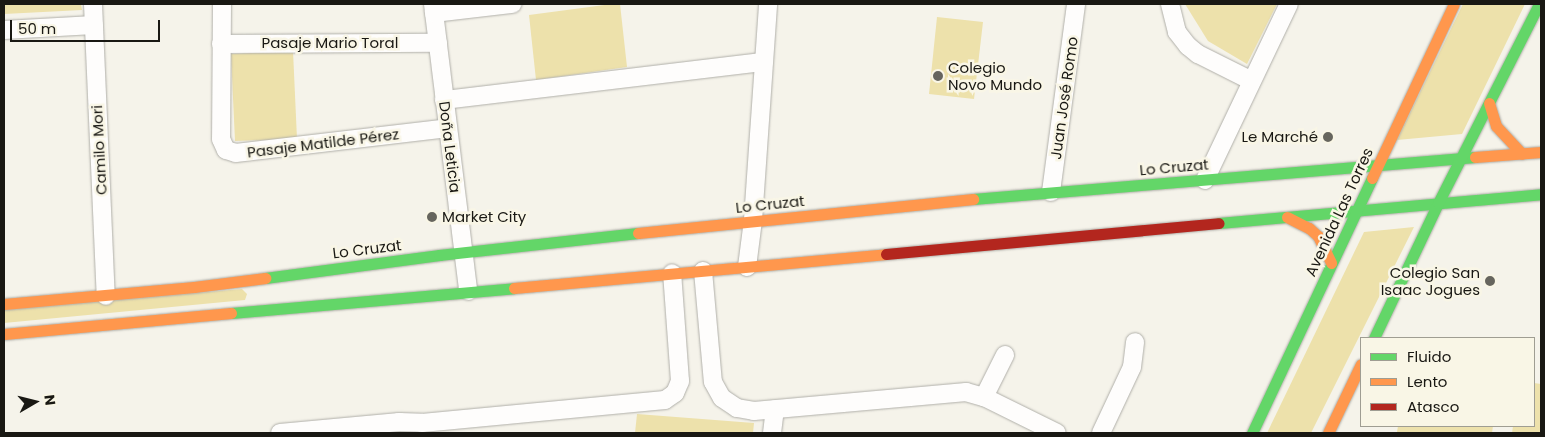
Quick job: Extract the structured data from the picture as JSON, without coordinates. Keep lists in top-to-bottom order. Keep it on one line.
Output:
{"streets":{"main road":["Lo Cruzat","Avenida Las Torres"],"street":["Pasaje Mario Toral","Juan José Romo","Pasaje Matilde Pérez","Doña Leticia","Camilo Mori"]},"crossings":[["Pasaje Mario Toral","Pasaje Matilde Pérez"],["Pasaje Mario Toral","Doña Leticia"],["Juan José Romo","Lo Cruzat"],["Pasaje Matilde Pérez","Doña Leticia"],["Doña Leticia","Lo Cruzat"],["Camilo Mori","Lo Cruzat"],["Lo Cruzat","Avenida Las Torres"]],"places":["Colegio Novo Mundo","Le Marché","Market City","Colegio San Isaac Jogues"],"legend":["Fluido","Lento","Atasco"],"scale_bar":"50 m","north":"right"}
